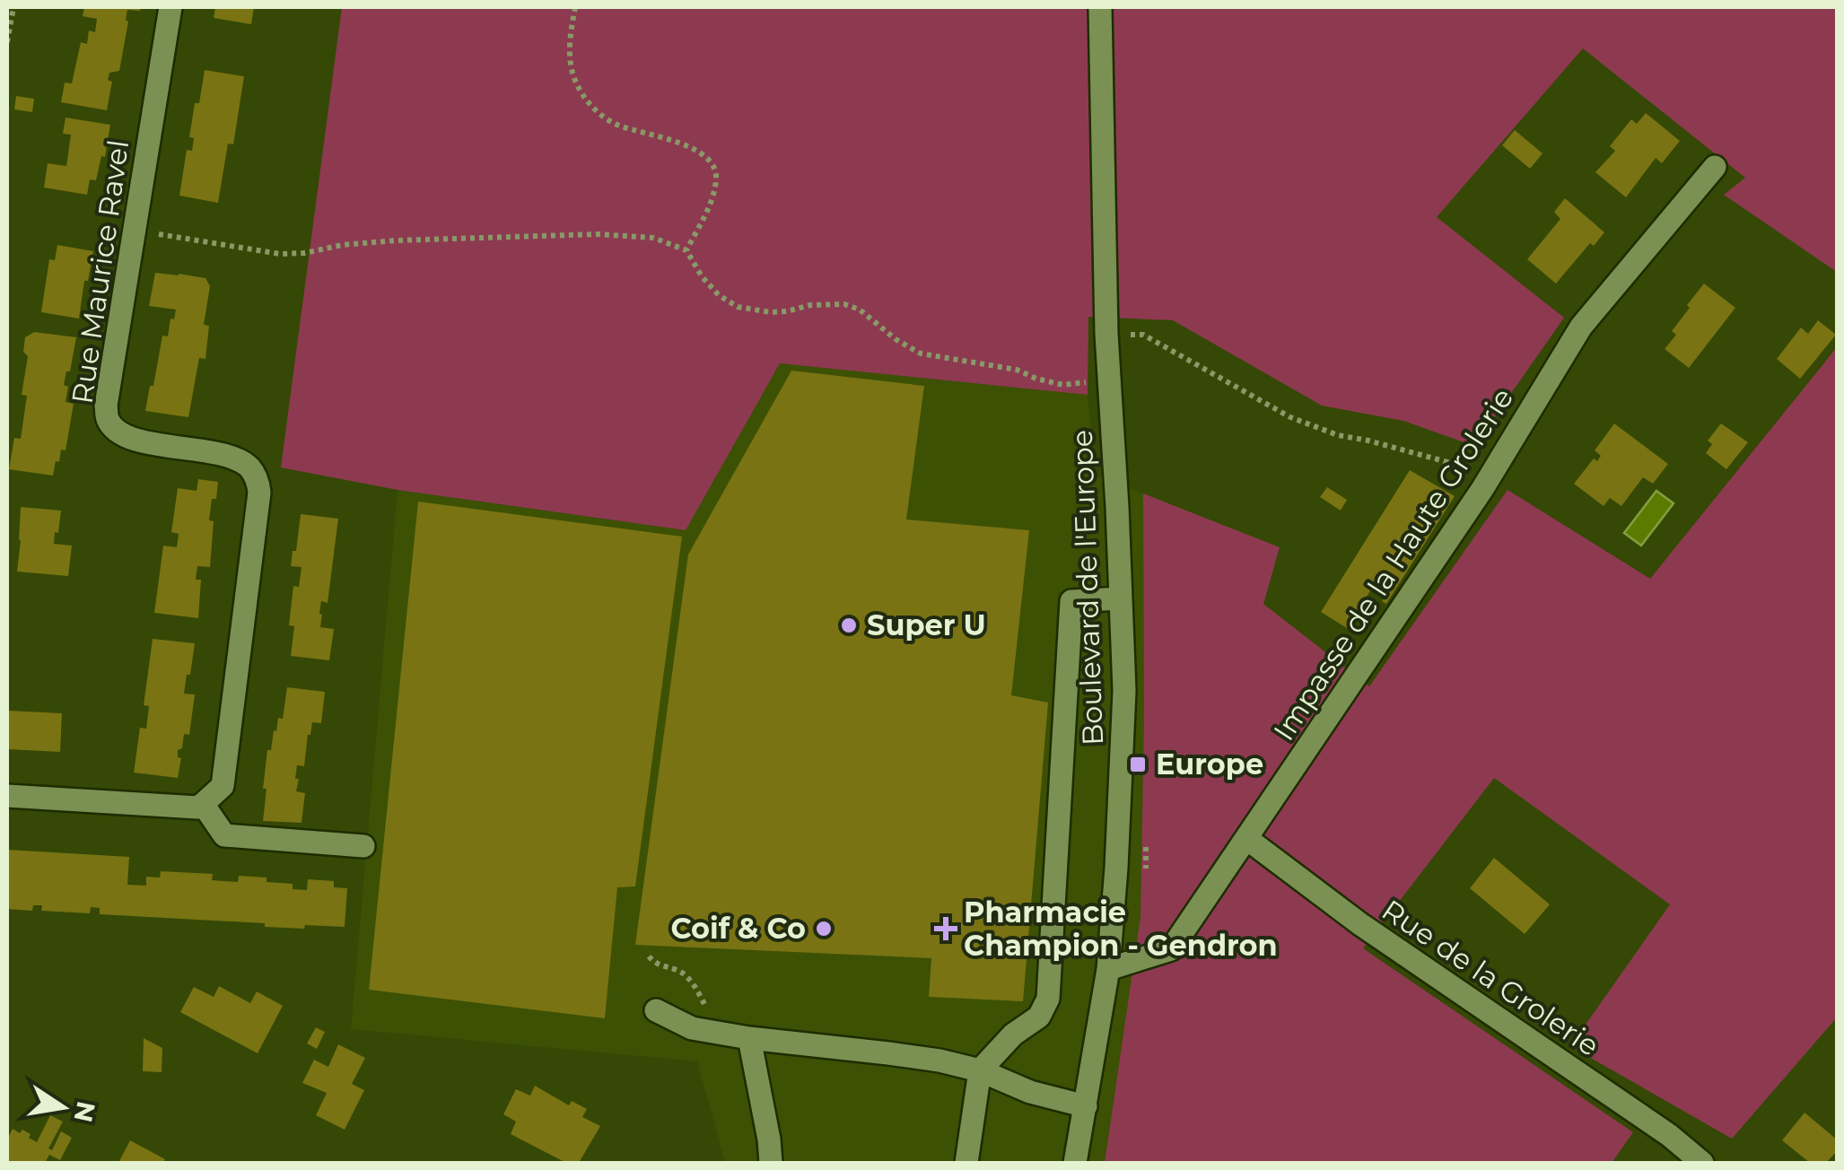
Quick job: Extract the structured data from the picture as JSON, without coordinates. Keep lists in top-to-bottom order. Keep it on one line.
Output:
{"streets":{"street":["Rue Maurice Ravel","Impasse de la Haute Grolerie","Boulevard de l'Europe","Rue de la Grolerie"]},"crossings":[["Impasse de la Haute Grolerie","Boulevard de l'Europe"],["Impasse de la Haute Grolerie","Rue de la Grolerie"]],"places":{"other":["Super U","Coif & Co"],"transit":["Europe"],"health":["Pharmacie Champion - Gendron"]},"north":"right"}
